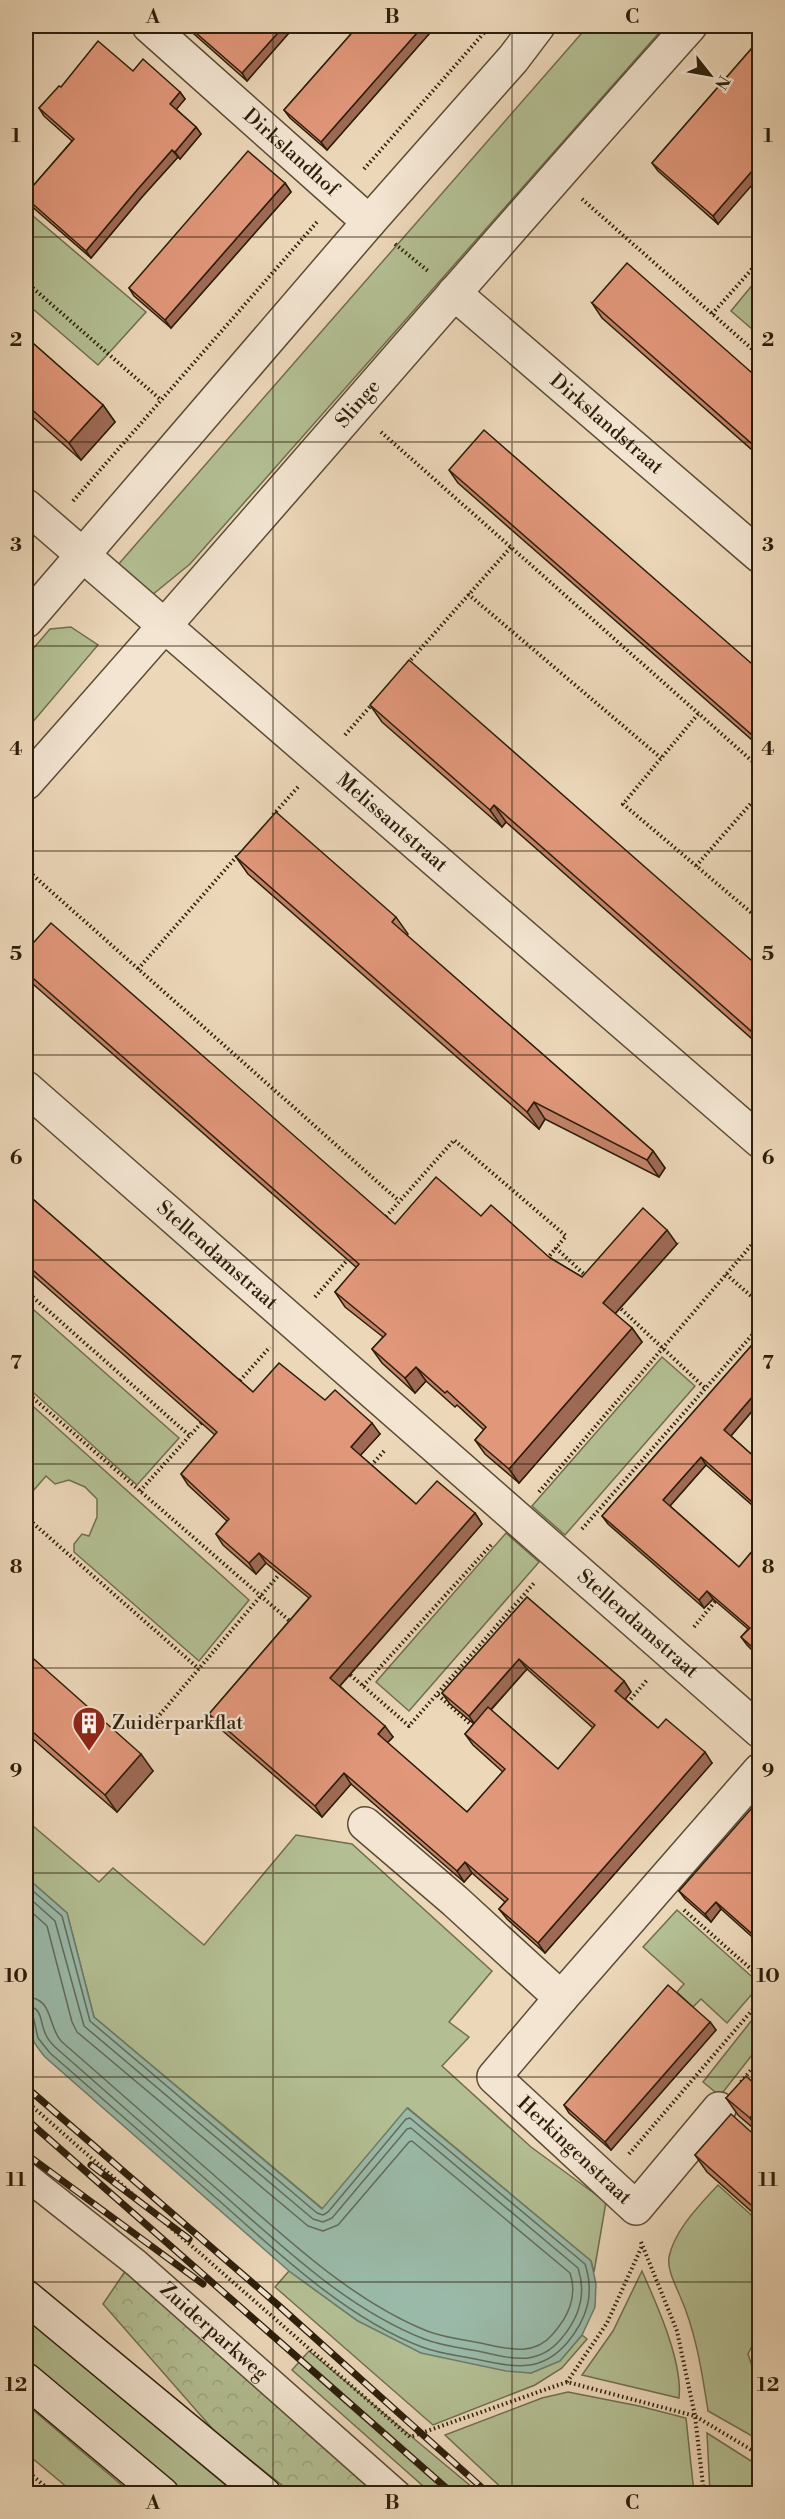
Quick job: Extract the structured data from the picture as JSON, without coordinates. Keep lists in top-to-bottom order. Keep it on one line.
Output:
{"streets":{"street":["Dirkslandhof","Slinge","Dirkslandstraat","Melissantstraat","Stellendamstraat","Herkingenstraat","Zuiderparkweg"]},"crossings":[["Slinge","Dirkslandstraat"],["Slinge","Melissantstraat"]],"places":{"building":["Zuiderparkflat"]},"north":"bottom right","grid":{"columns":["A","B","C"],"rows":["1","2","3","4","5","6","7","8","9","10","11","12"]}}
